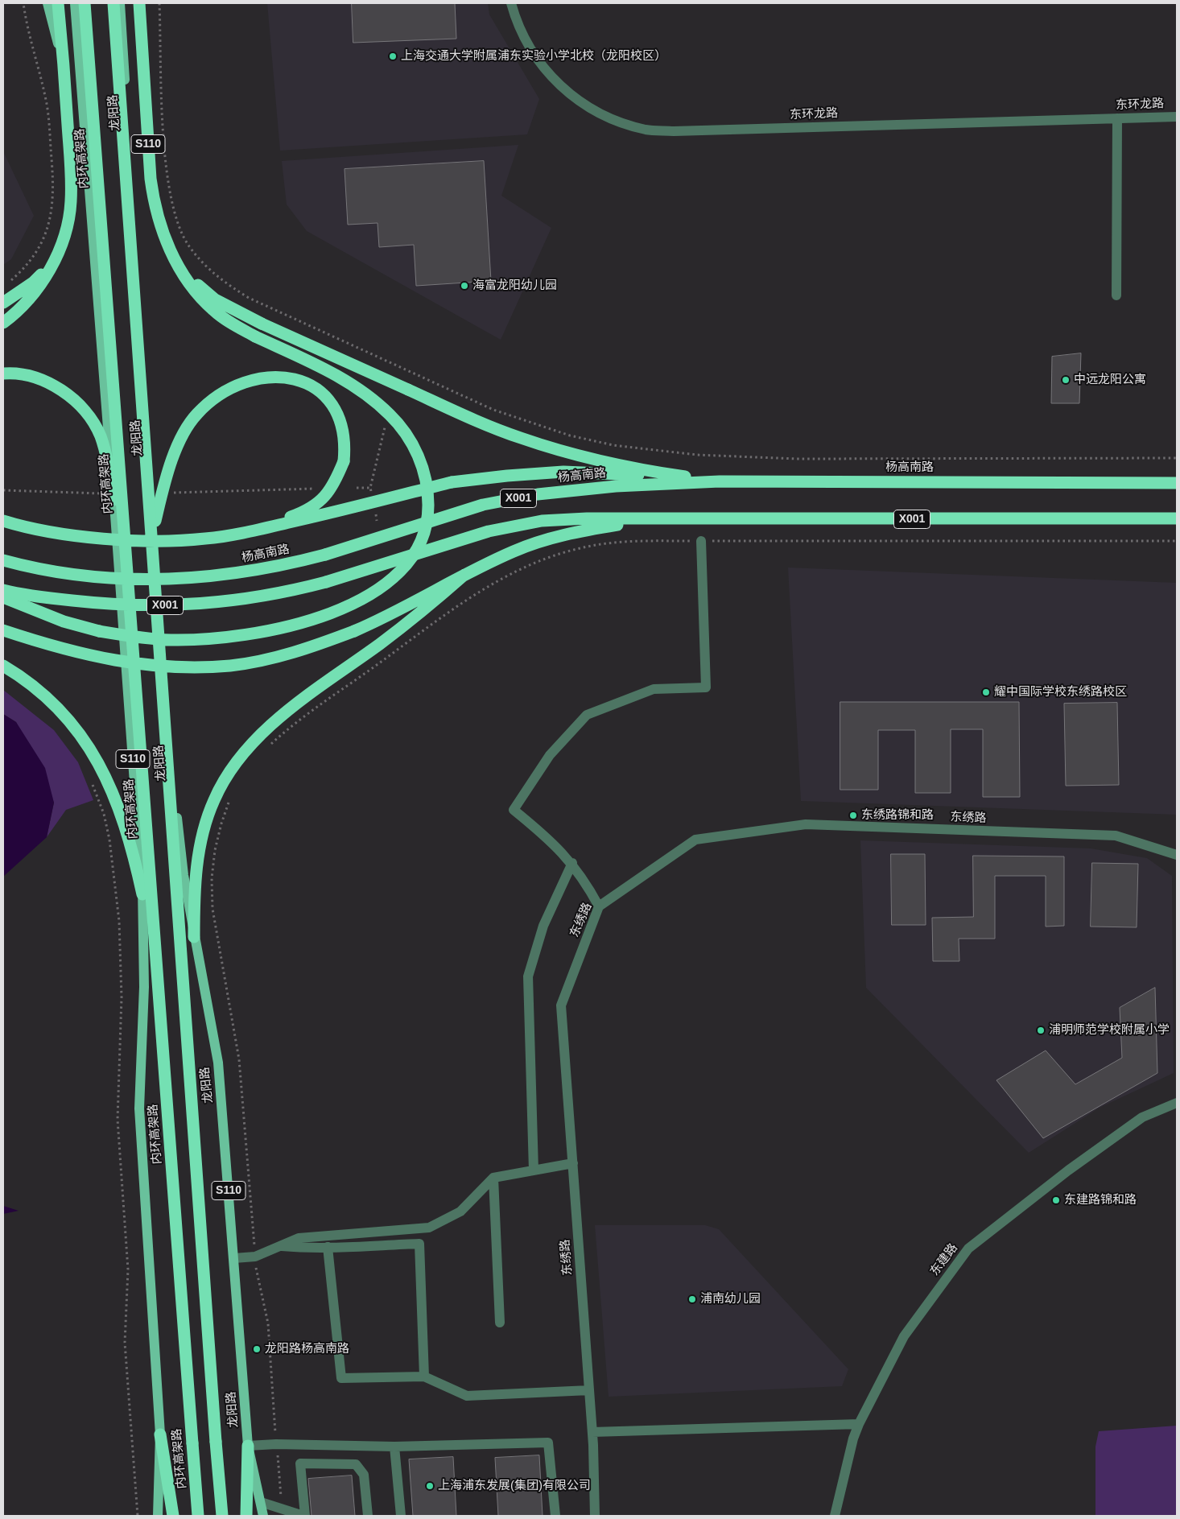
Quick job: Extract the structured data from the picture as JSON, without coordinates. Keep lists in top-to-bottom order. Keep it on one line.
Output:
{"streets":{"highway":["S110","内环高架路","杨高南路","X001"],"main road":["龙阳路"],"street":["东环龙路","东绣路","东建路"]},"places":["上海交通大学附属浦东实验小学北校（龙阳校区）","海富龙阳幼儿园","中远龙阳公寓","耀中国际学校东绣路校区","东绣路锦和路","浦明师范学校附属小学","东建路锦和路","浦南幼儿园","龙阳路杨高南路","上海浦东发展(集团)有限公司"]}
